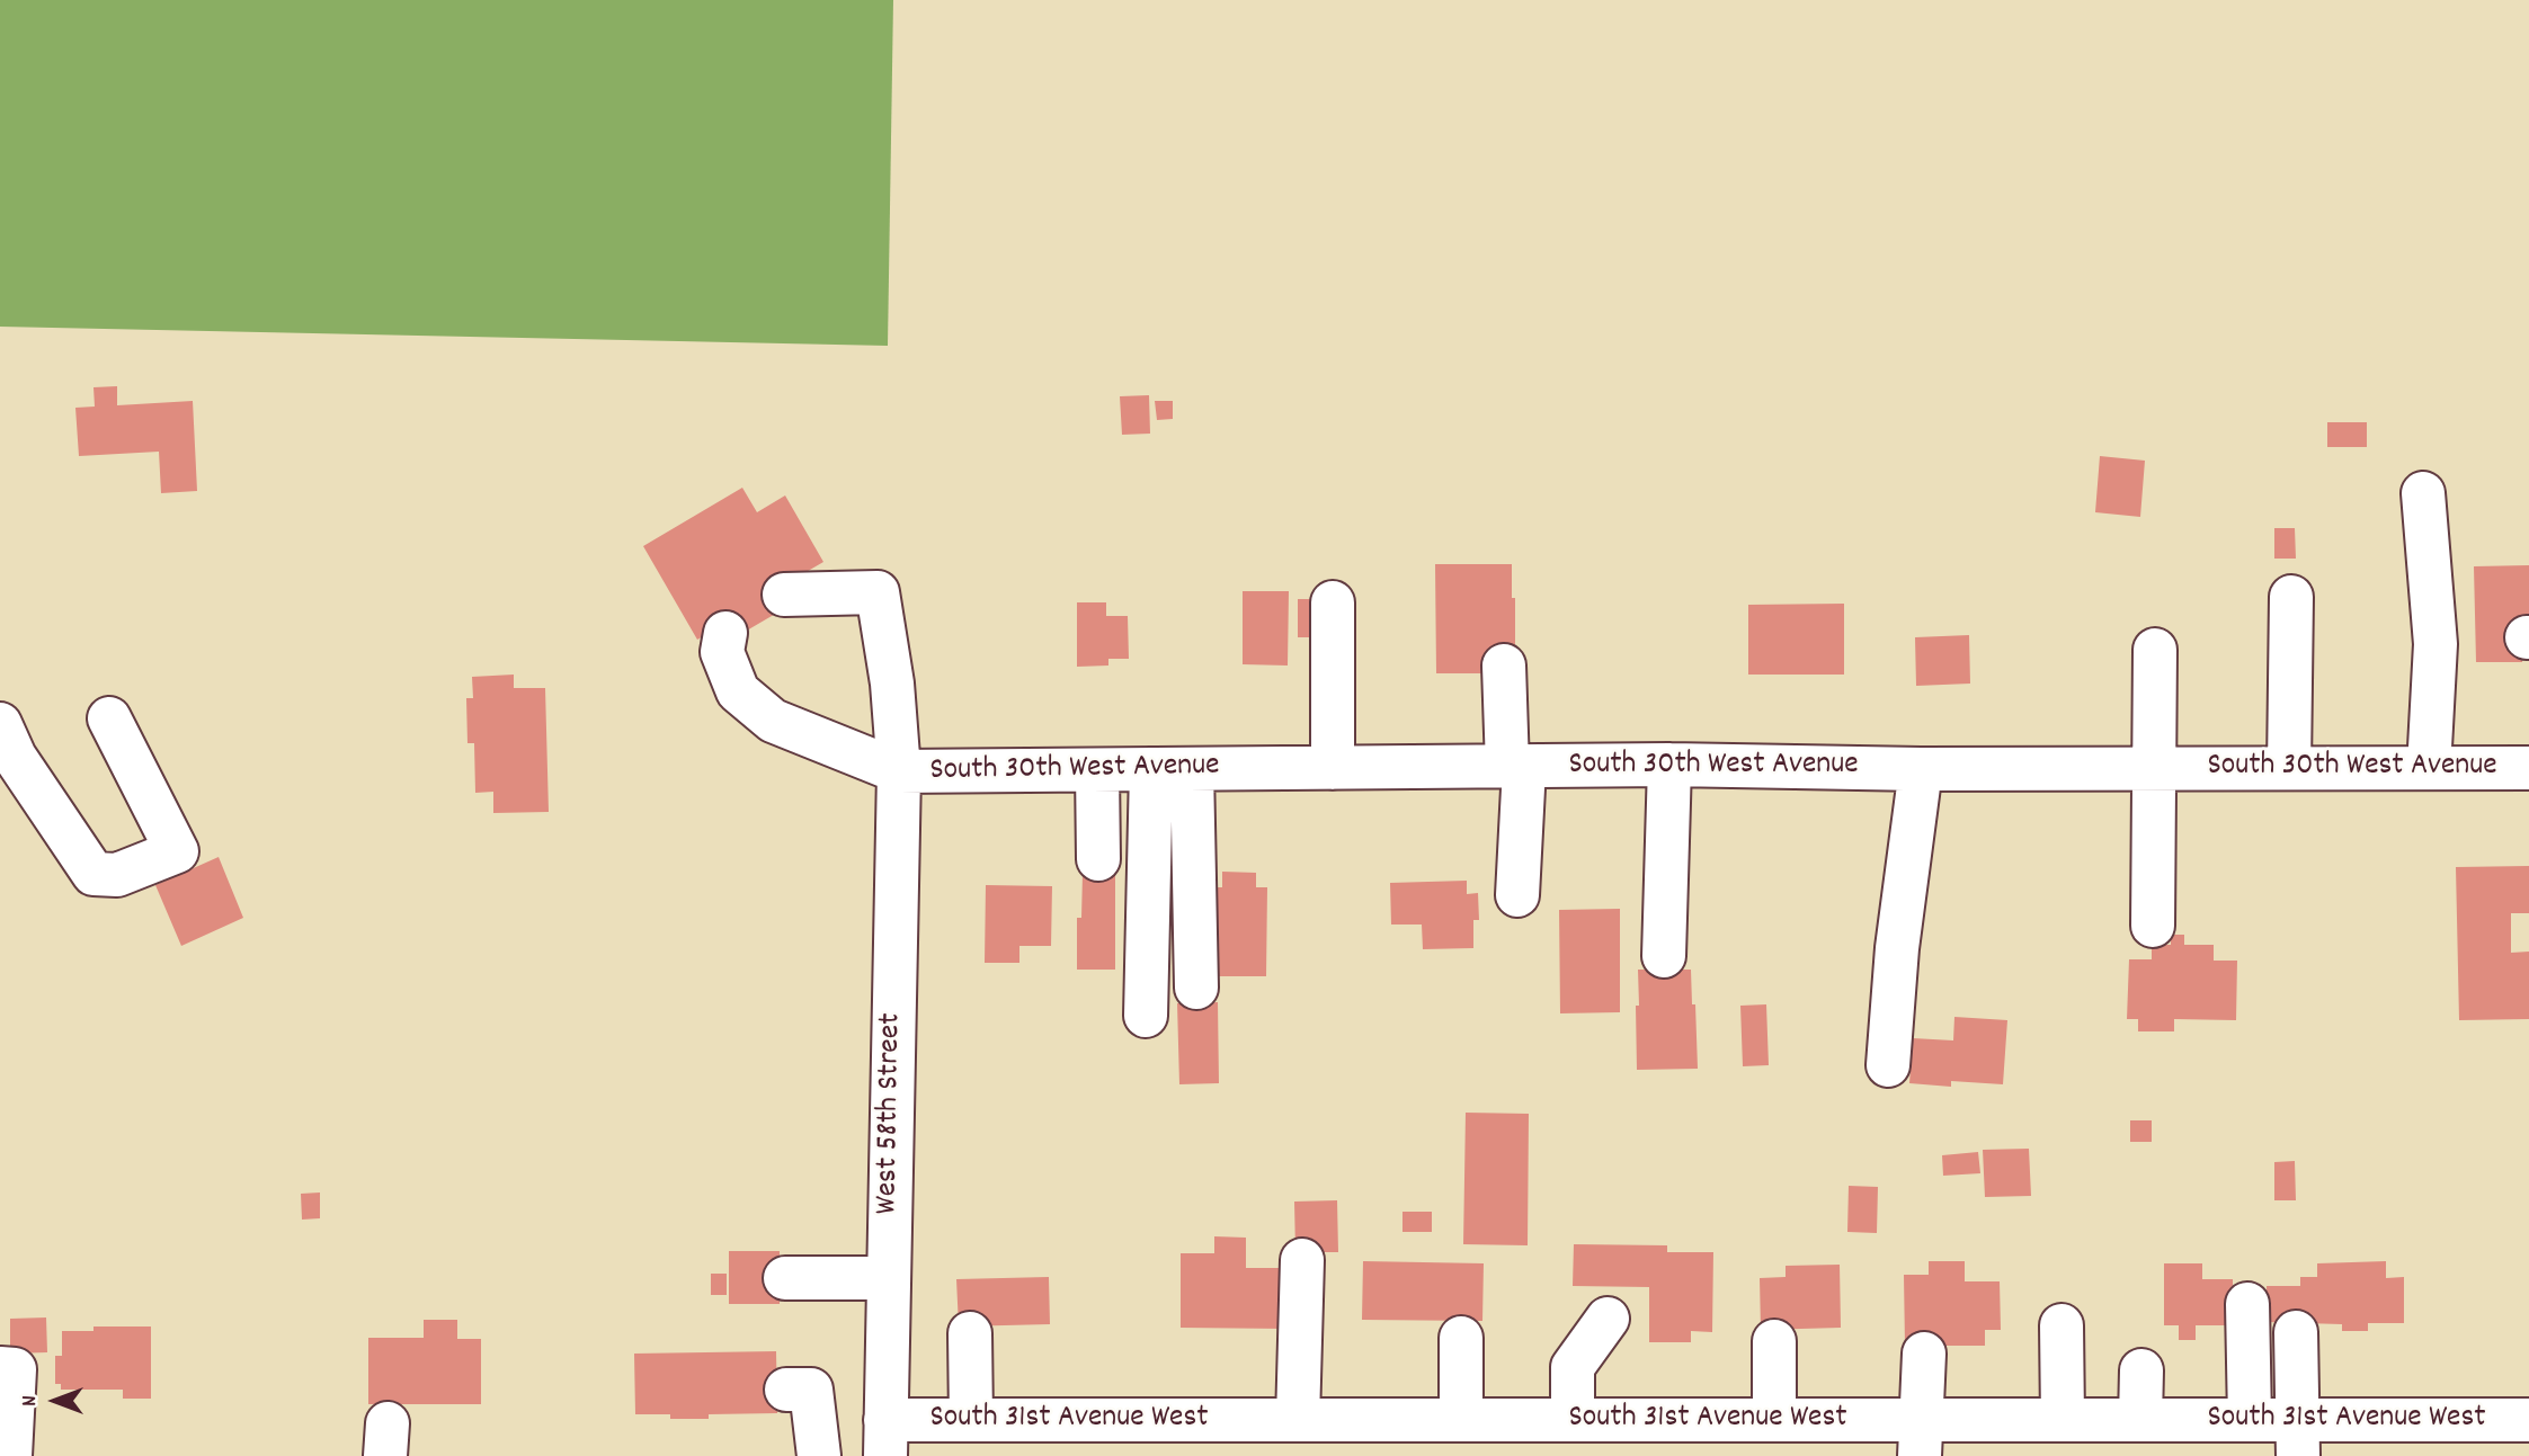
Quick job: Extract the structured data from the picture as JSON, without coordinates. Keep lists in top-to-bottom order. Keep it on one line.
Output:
{"streets":{"street":["South 30th West Avenue","West 58th Street","South 31st Avenue West"]},"crossings":[["South 30th West Avenue","West 58th Street"],["West 58th Street","South 31st Avenue West"]],"north":"left"}
